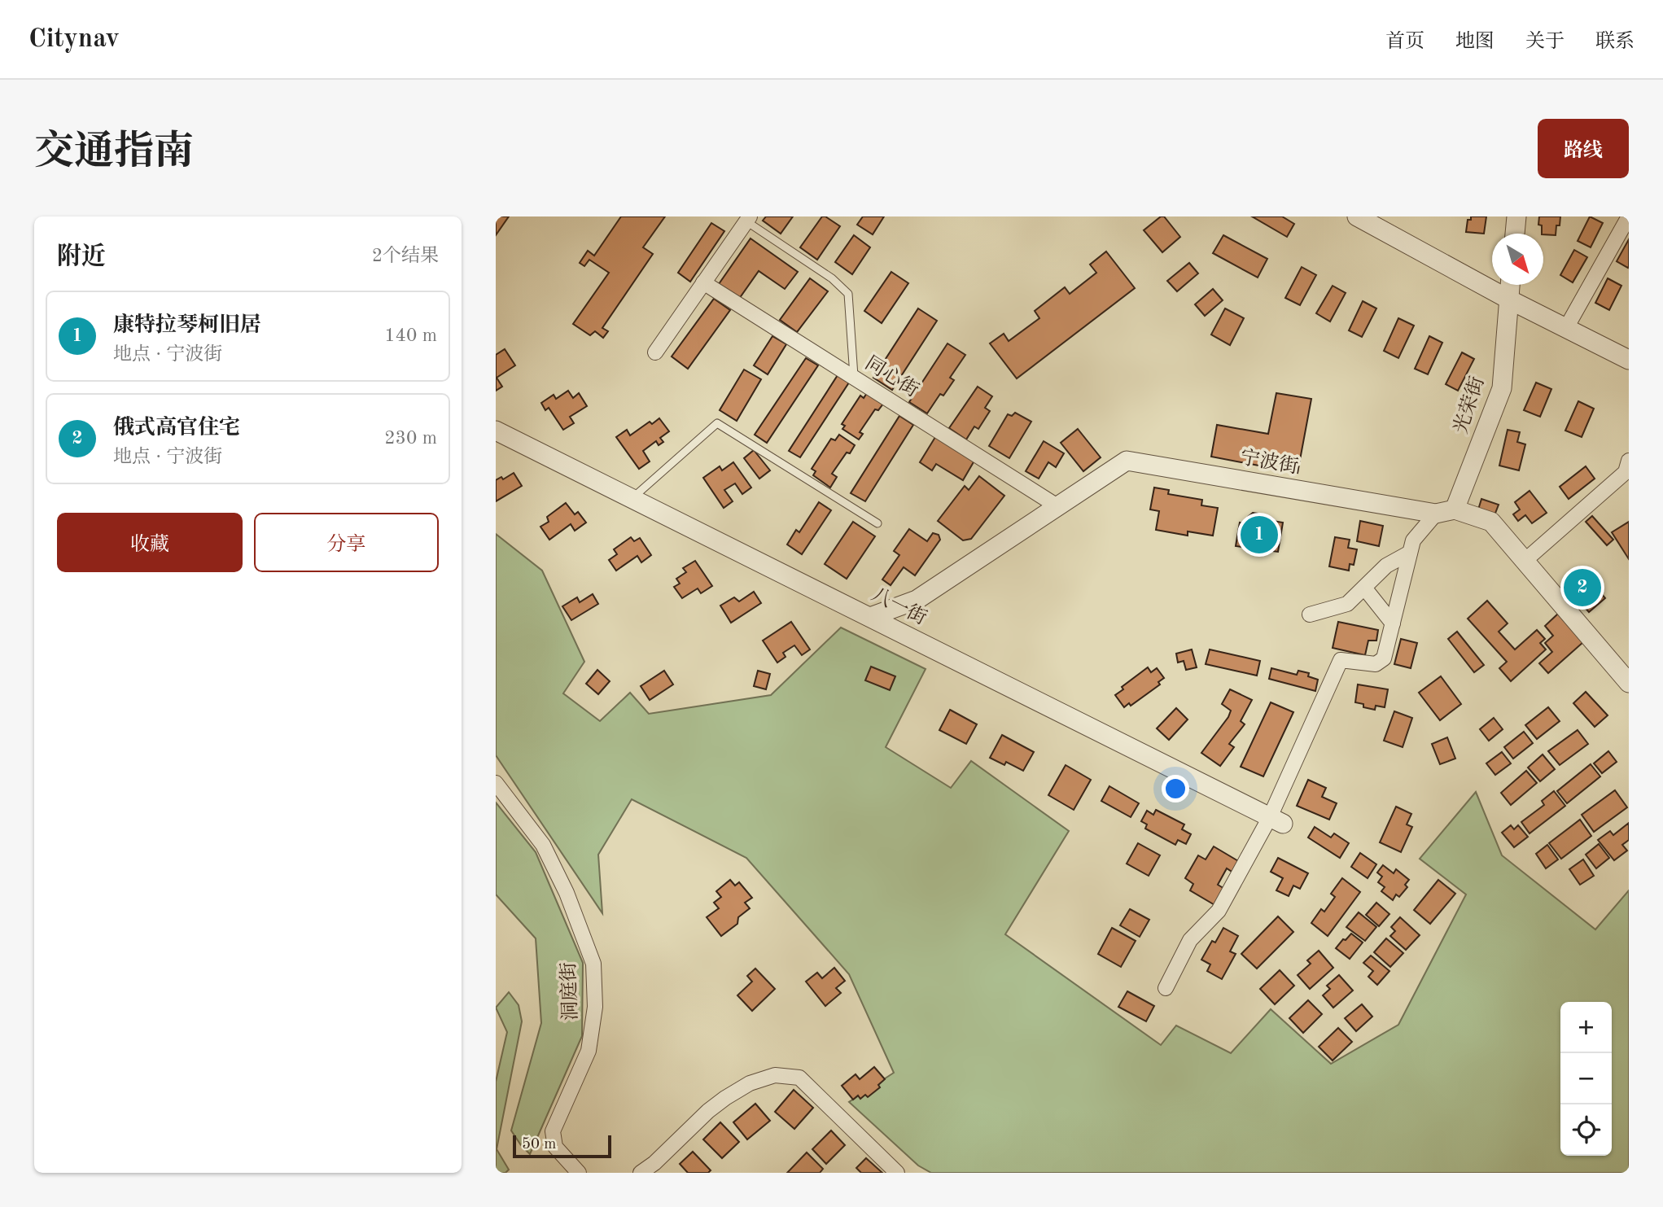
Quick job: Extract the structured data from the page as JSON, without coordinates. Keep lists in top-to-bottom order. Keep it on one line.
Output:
{"streets":{"street":["同心街","光荣街","宁波街","八一街","洞庭街"]},"crossings":[["同心街","宁波街"],["光荣街","宁波街"],["宁波街","八一街"]],"scale_bar":"50 m","north":"bottom right","page":{"header":"Citynav","nav":["首页","地图","关于","联系"],"title":"交通指南","buttons":["路线",["收藏","分享"]],"heading":["附近","2个结果"],"list":[{"mark":"1","name":"康特拉琴柯旧居","note":"地点 · 宁波街","value":"140 m"},{"mark":"2","name":"俄式高官住宅","note":"地点 · 宁波街","value":"230 m"}],"pins":["1","2"],"map_buttons":["+","−"],"scale":"50 m"}}
